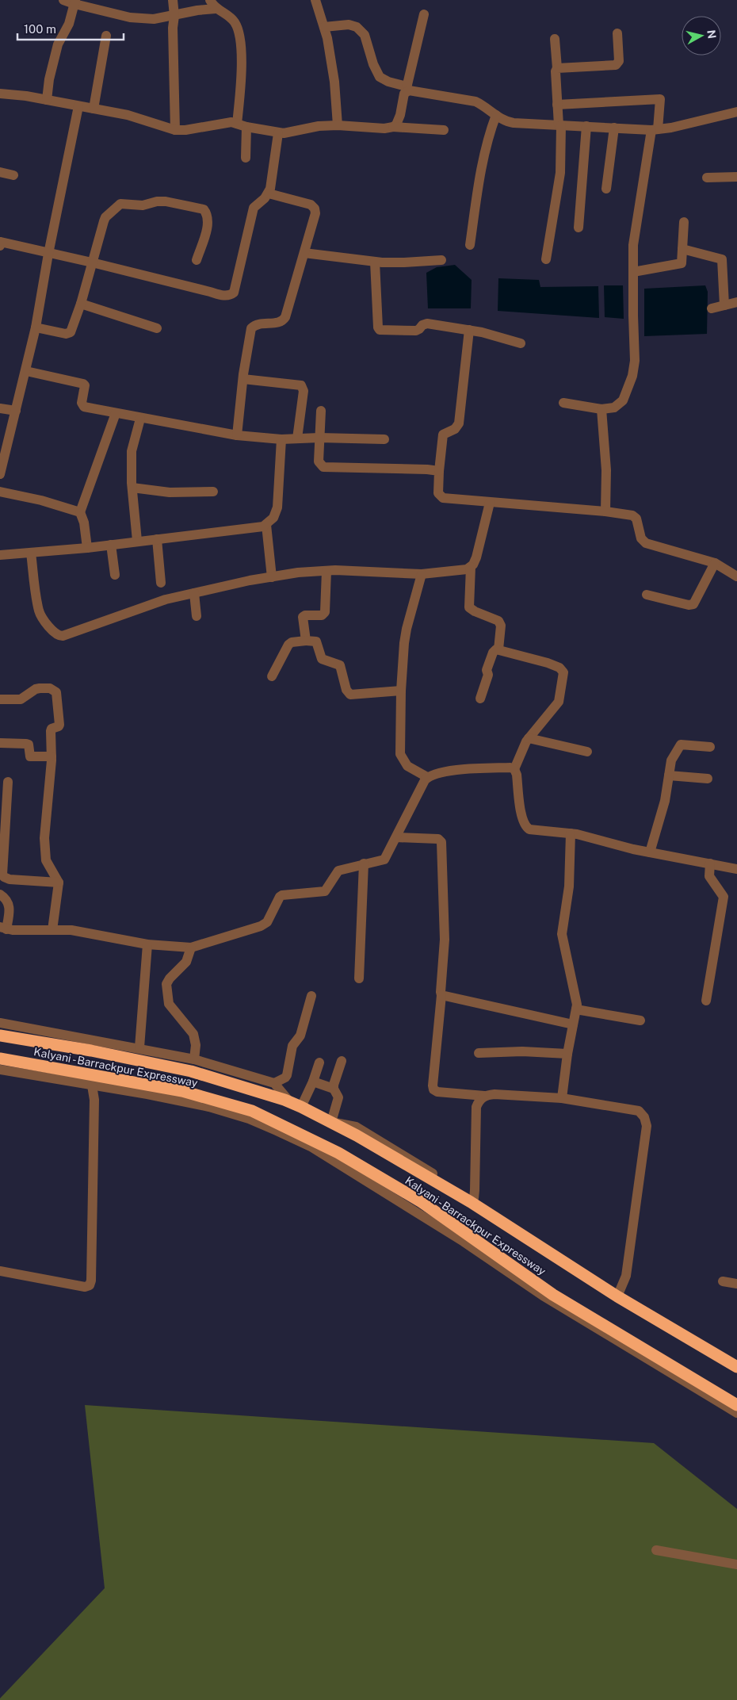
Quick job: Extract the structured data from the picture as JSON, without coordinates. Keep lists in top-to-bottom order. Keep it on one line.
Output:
{"streets":{"highway":["Kalyani - Barrackpur Expressway"]},"scale_bar":"100 m","north":"right"}
